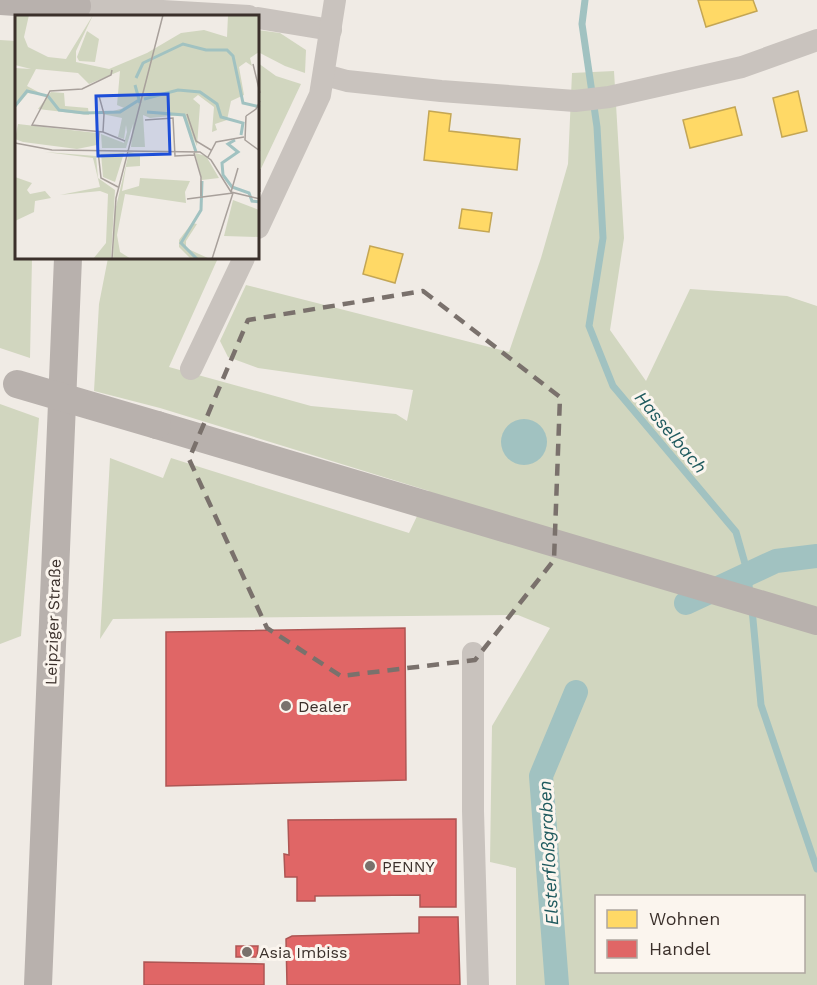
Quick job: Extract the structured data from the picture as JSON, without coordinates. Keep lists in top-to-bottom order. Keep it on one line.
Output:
{"streets":{"main road":["Leipziger Straße"]},"water":["Hasselbach","Elsterfloßgraben"],"places":["Dealer","PENNY","Asia Imbiss"],"legend":["Wohnen","Handel"]}
